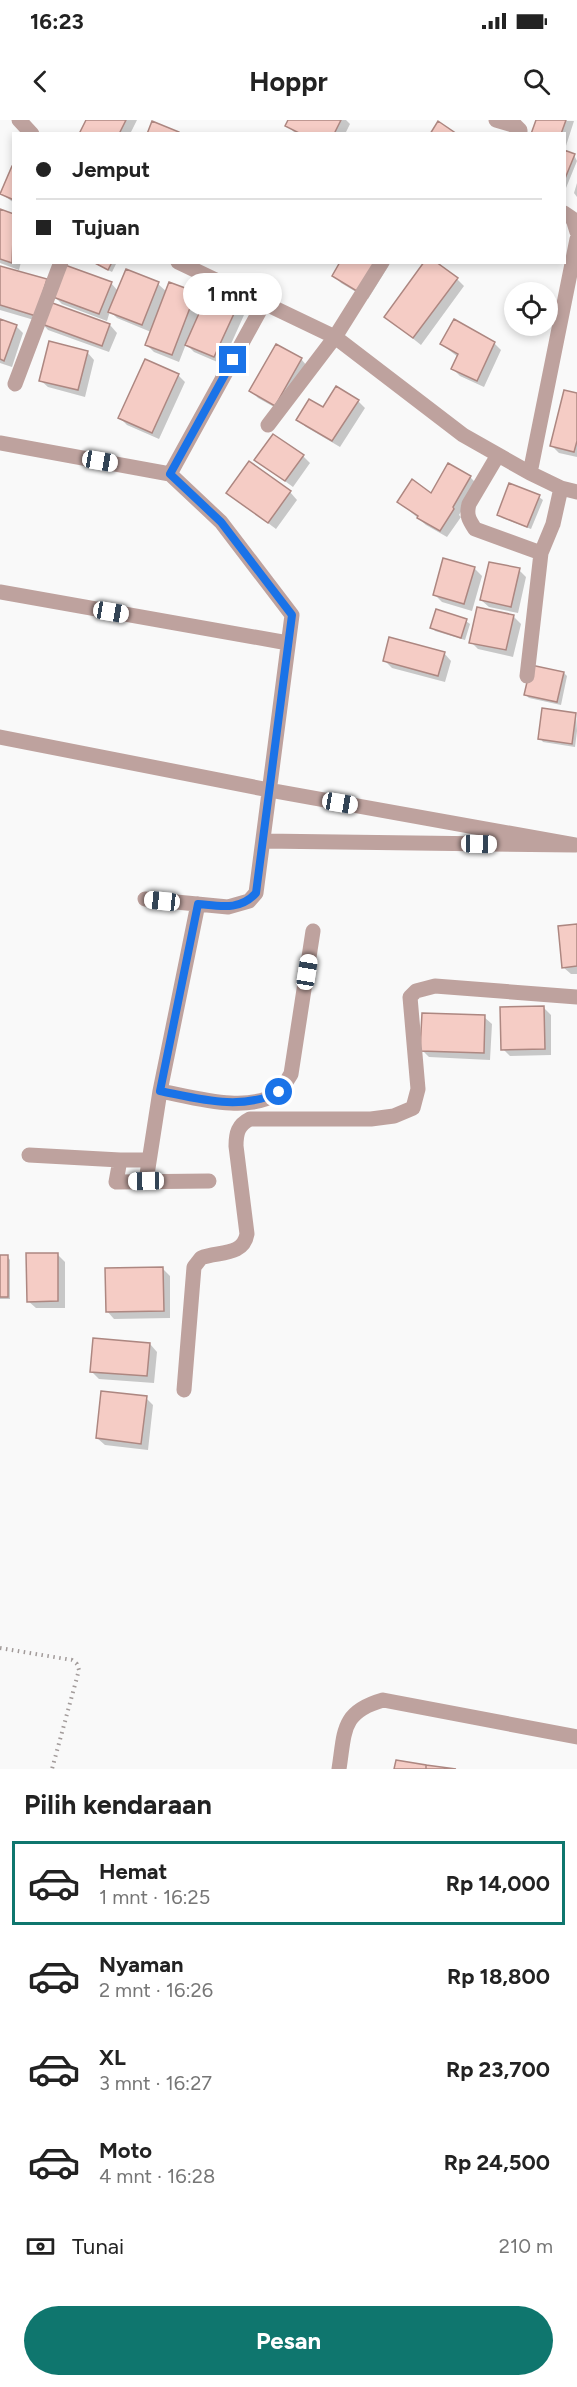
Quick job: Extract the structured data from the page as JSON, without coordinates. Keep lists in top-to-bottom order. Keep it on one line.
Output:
{"page":{"status":"16:23","header":"Hoppr","banner":["Jemput","Tujuan"],"bubble":"1 mnt","heading":"Pilih kendaraan","list":[{"name":"Hemat","note":"1 mnt · 16:25","value":"Rp 14,000"},{"name":"Nyaman","note":"2 mnt · 16:26","value":"Rp 18,800"},{"name":"XL","note":"3 mnt · 16:27","value":"Rp 23,700"},{"name":"Moto","note":"4 mnt · 16:28","value":"Rp 24,500"}],"pay":["Tunai","210 m"],"buttons":"Pesan"}}
